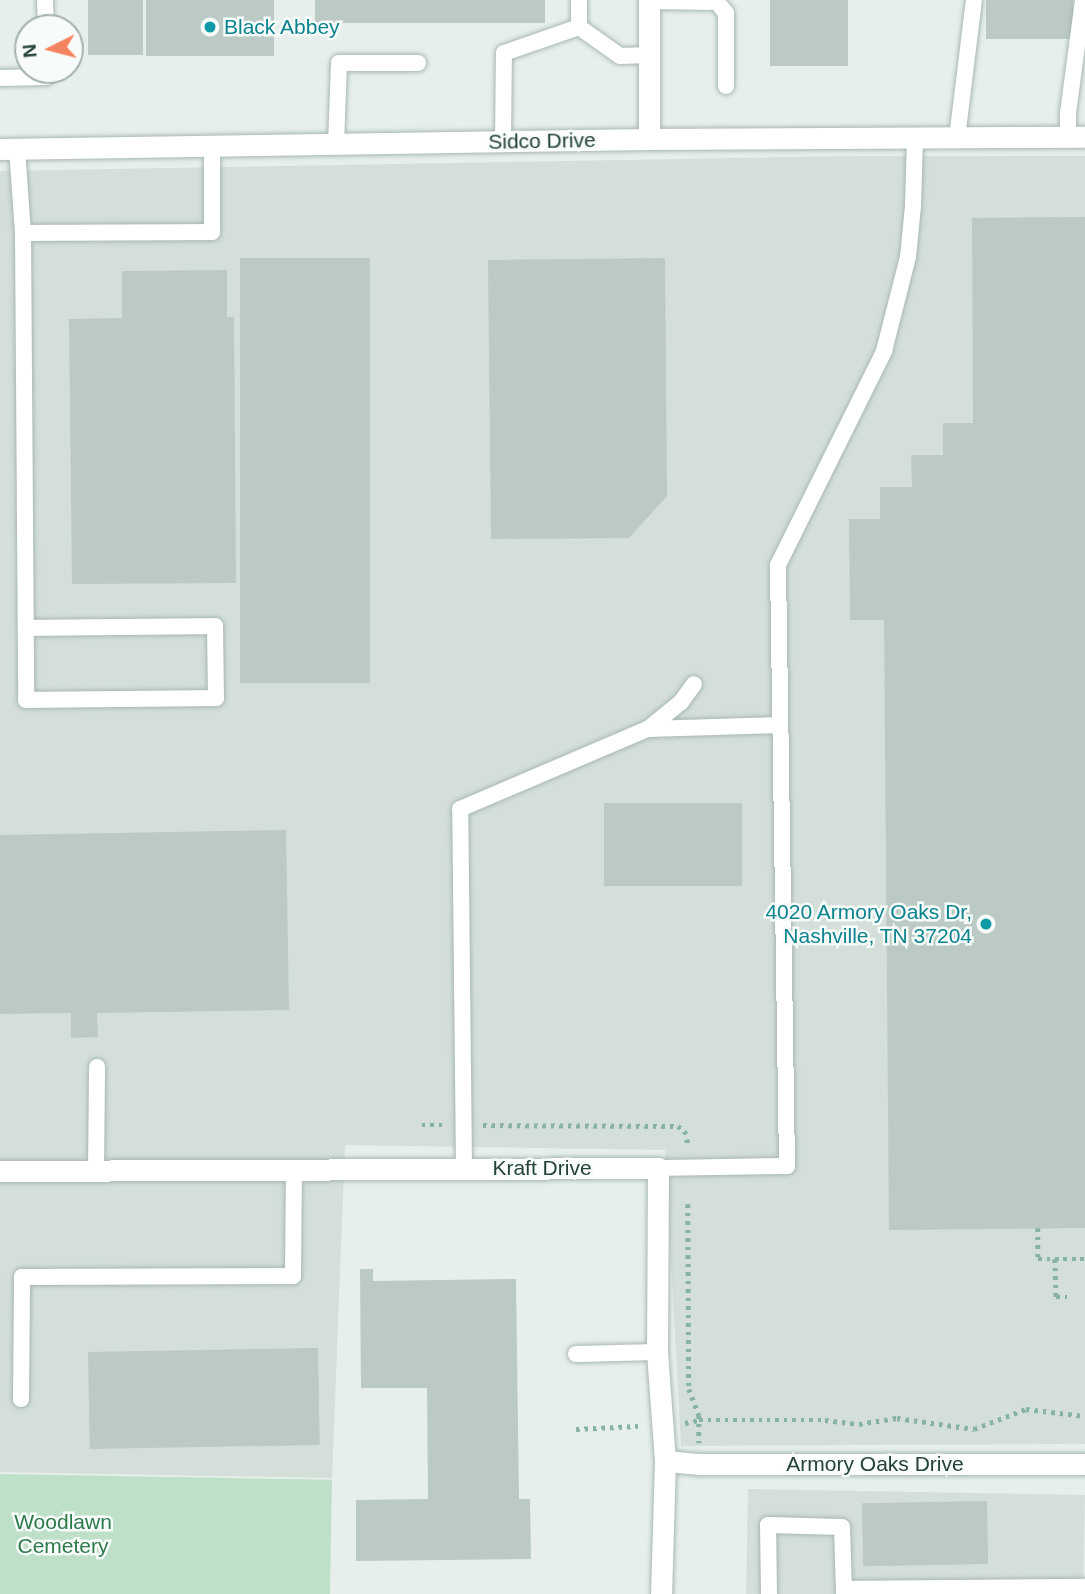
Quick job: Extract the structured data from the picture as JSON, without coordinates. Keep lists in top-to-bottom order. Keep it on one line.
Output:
{"streets":{"street":["Sidco Drive","Kraft Drive","Armory Oaks Drive"]},"parks":["Woodlawn Cemetery"],"places":["Black Abbey","4020 Armory Oaks Dr, Nashville, TN 37204"],"north":"left"}
